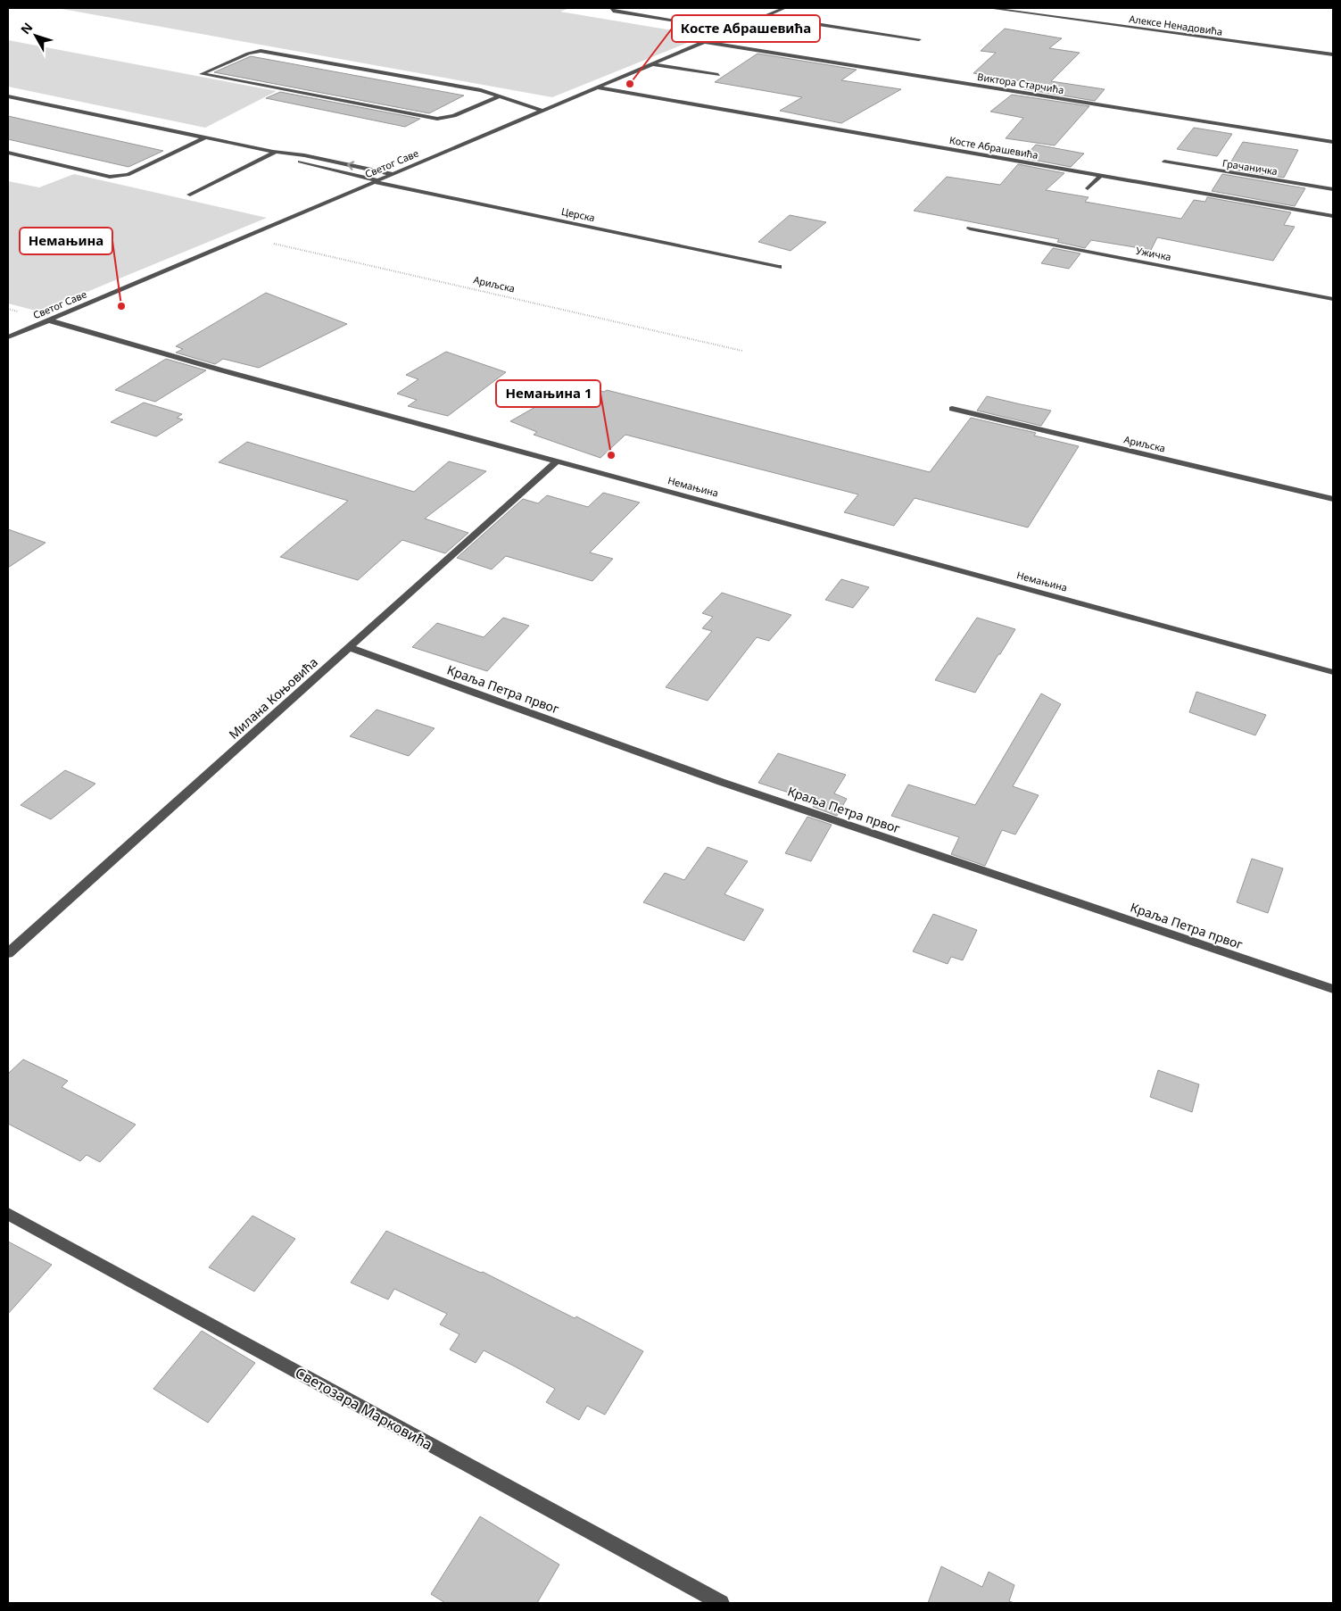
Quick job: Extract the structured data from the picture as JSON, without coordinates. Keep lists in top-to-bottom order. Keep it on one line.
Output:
{"streets":{"street":["Алексе Ненадовића","Виктора Старчића","Косте Абрашевића","Светог Саве","Грачаничка","Церска","Ужичка","Ариљска","Немањина","Краља Петра првог","Милана Коњовића","Светозара Марковића"]},"crossings":[["Виктора Старчића","Светог Саве"],["Косте Абрашевића","Светог Саве"],["Светог Саве","Церска"],["Светог Саве","Ариљска"],["Светог Саве","Немањина"],["Немањина","Милана Коњовића"],["Краља Петра првог","Милана Коњовића"]],"places":["Косте Абрашевића","Немањина","Немањина 1"],"north":"top left"}
